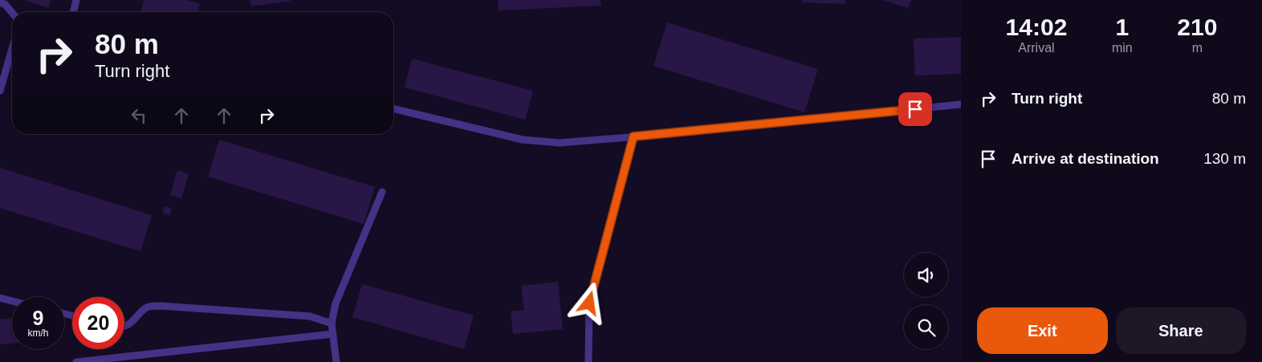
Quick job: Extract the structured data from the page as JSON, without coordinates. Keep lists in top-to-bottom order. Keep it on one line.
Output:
{"page":{"eta":["14:02","Arrival","1","min","210","m"],"turn":["80 m","Turn right"],"list":[{"name":"Turn right","value":"80 m"},{"name":"Arrive at destination","value":"130 m"}],"speed":"9 km/h","limit":"20","buttons":["Exit","Share"]}}
